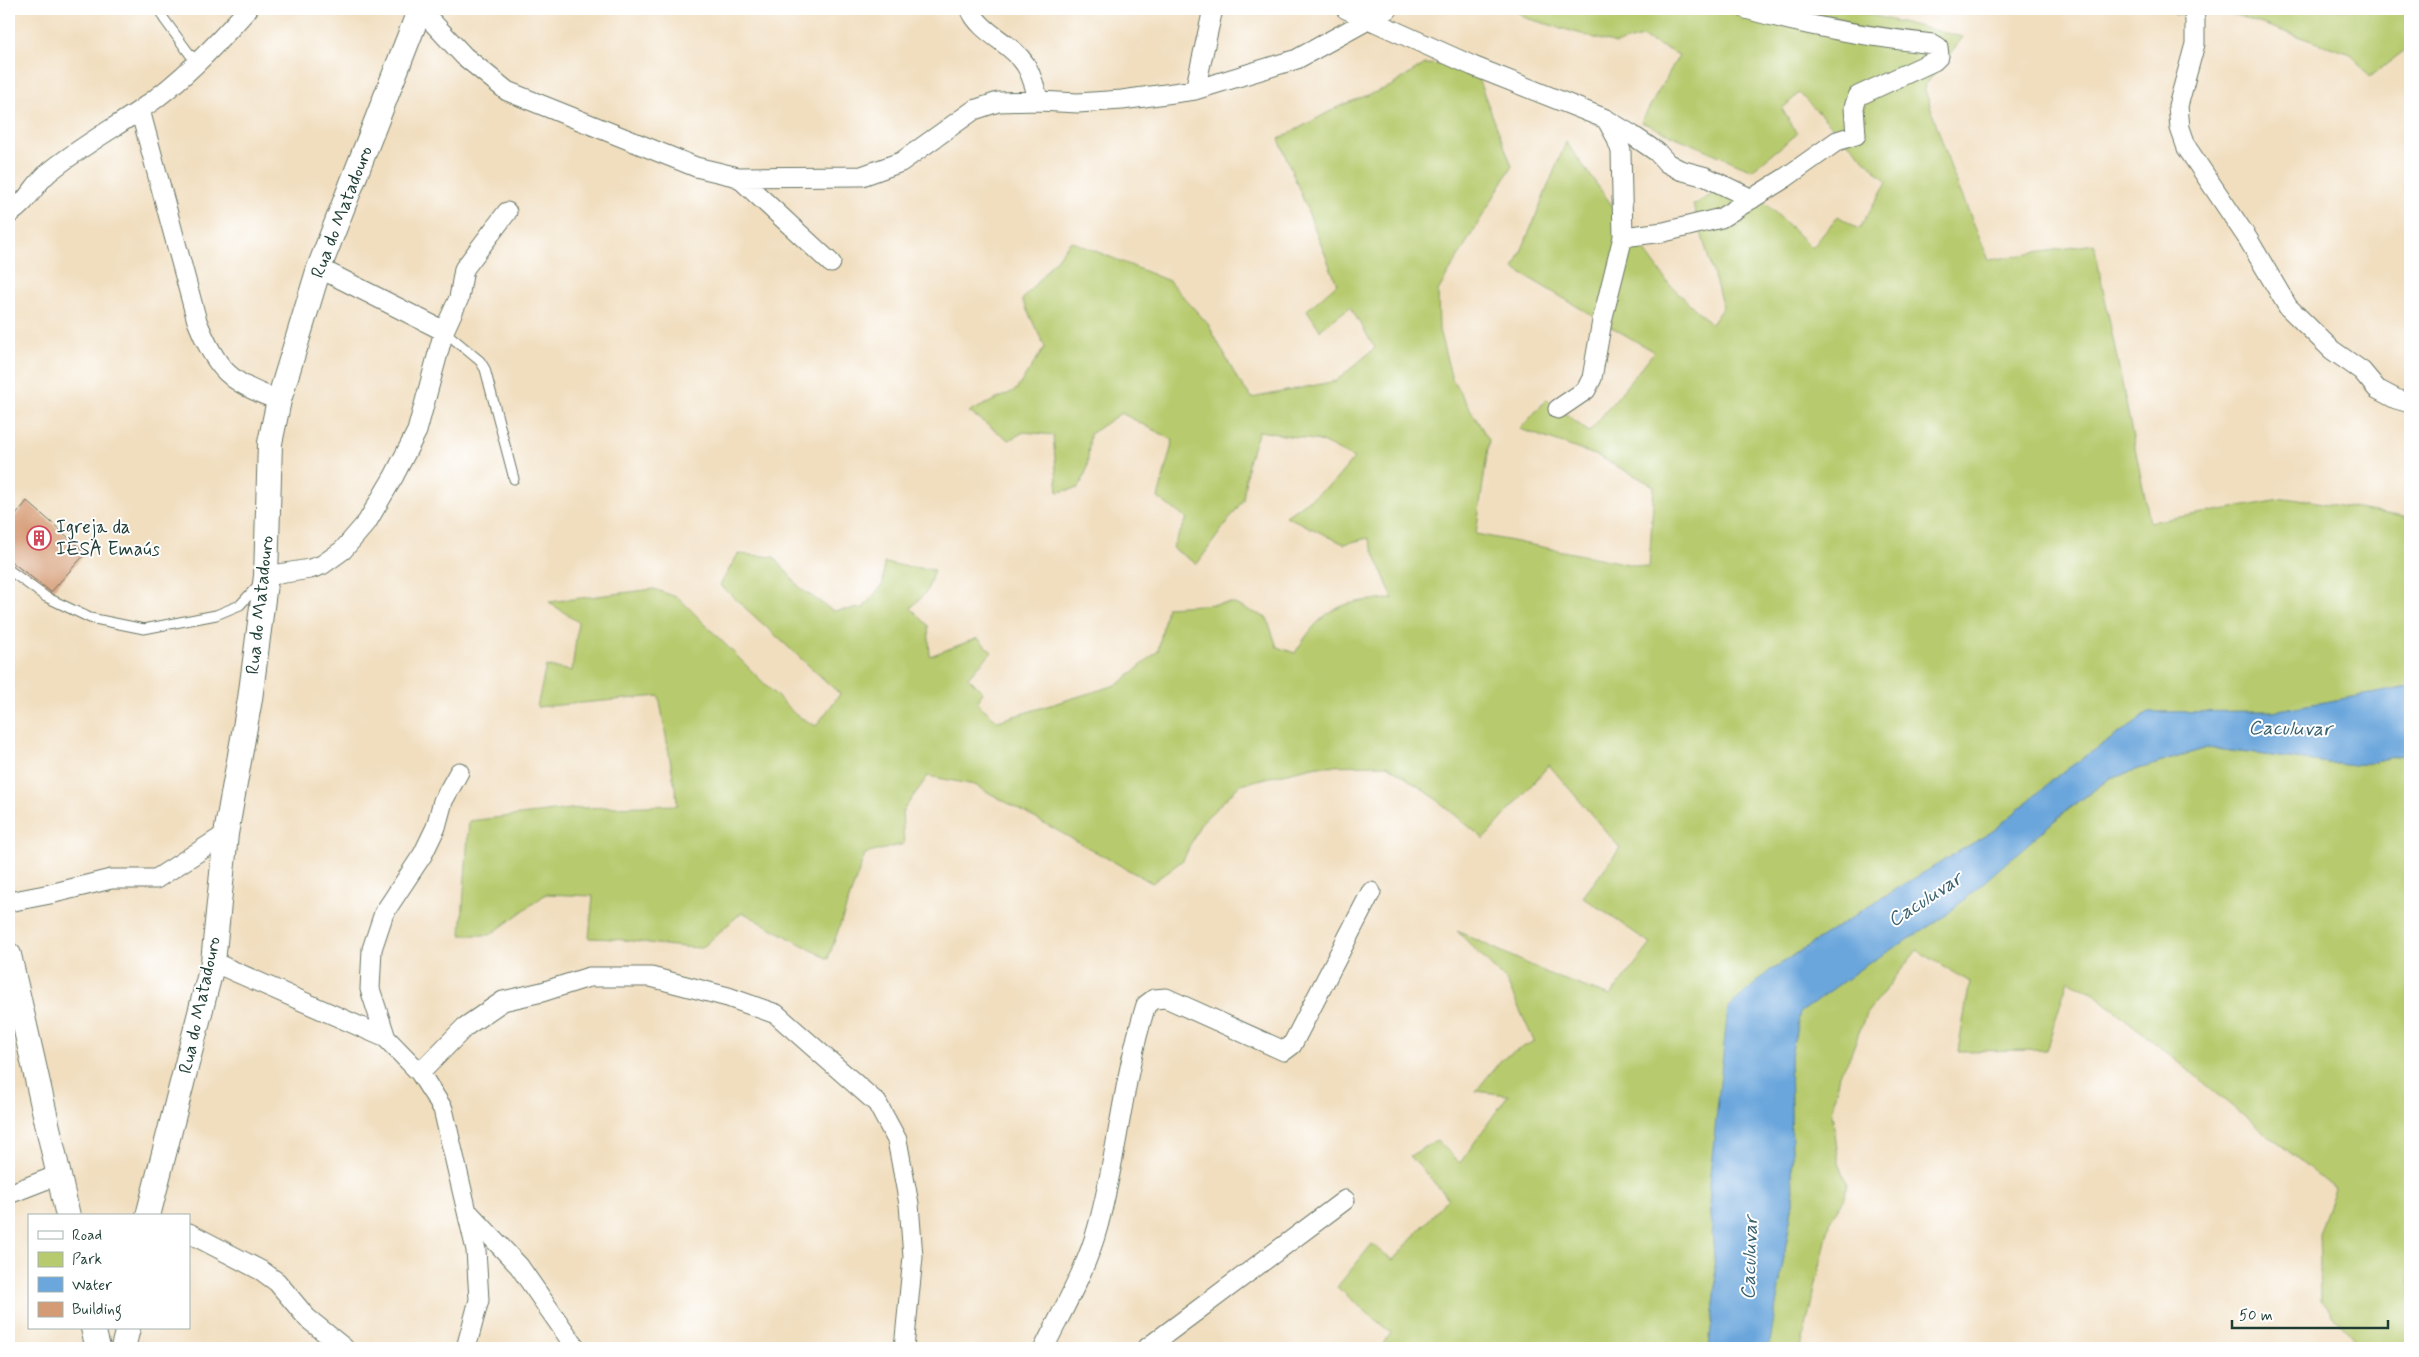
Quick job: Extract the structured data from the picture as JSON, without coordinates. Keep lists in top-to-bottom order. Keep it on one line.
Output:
{"streets":{"street":["Rua do Matadouro"]},"water":["Caculuvar"],"places":{"building":["Igreja da IESA Emaús"]},"legend":["Road","Park","Water","Building"],"scale_bar":"50 m"}
